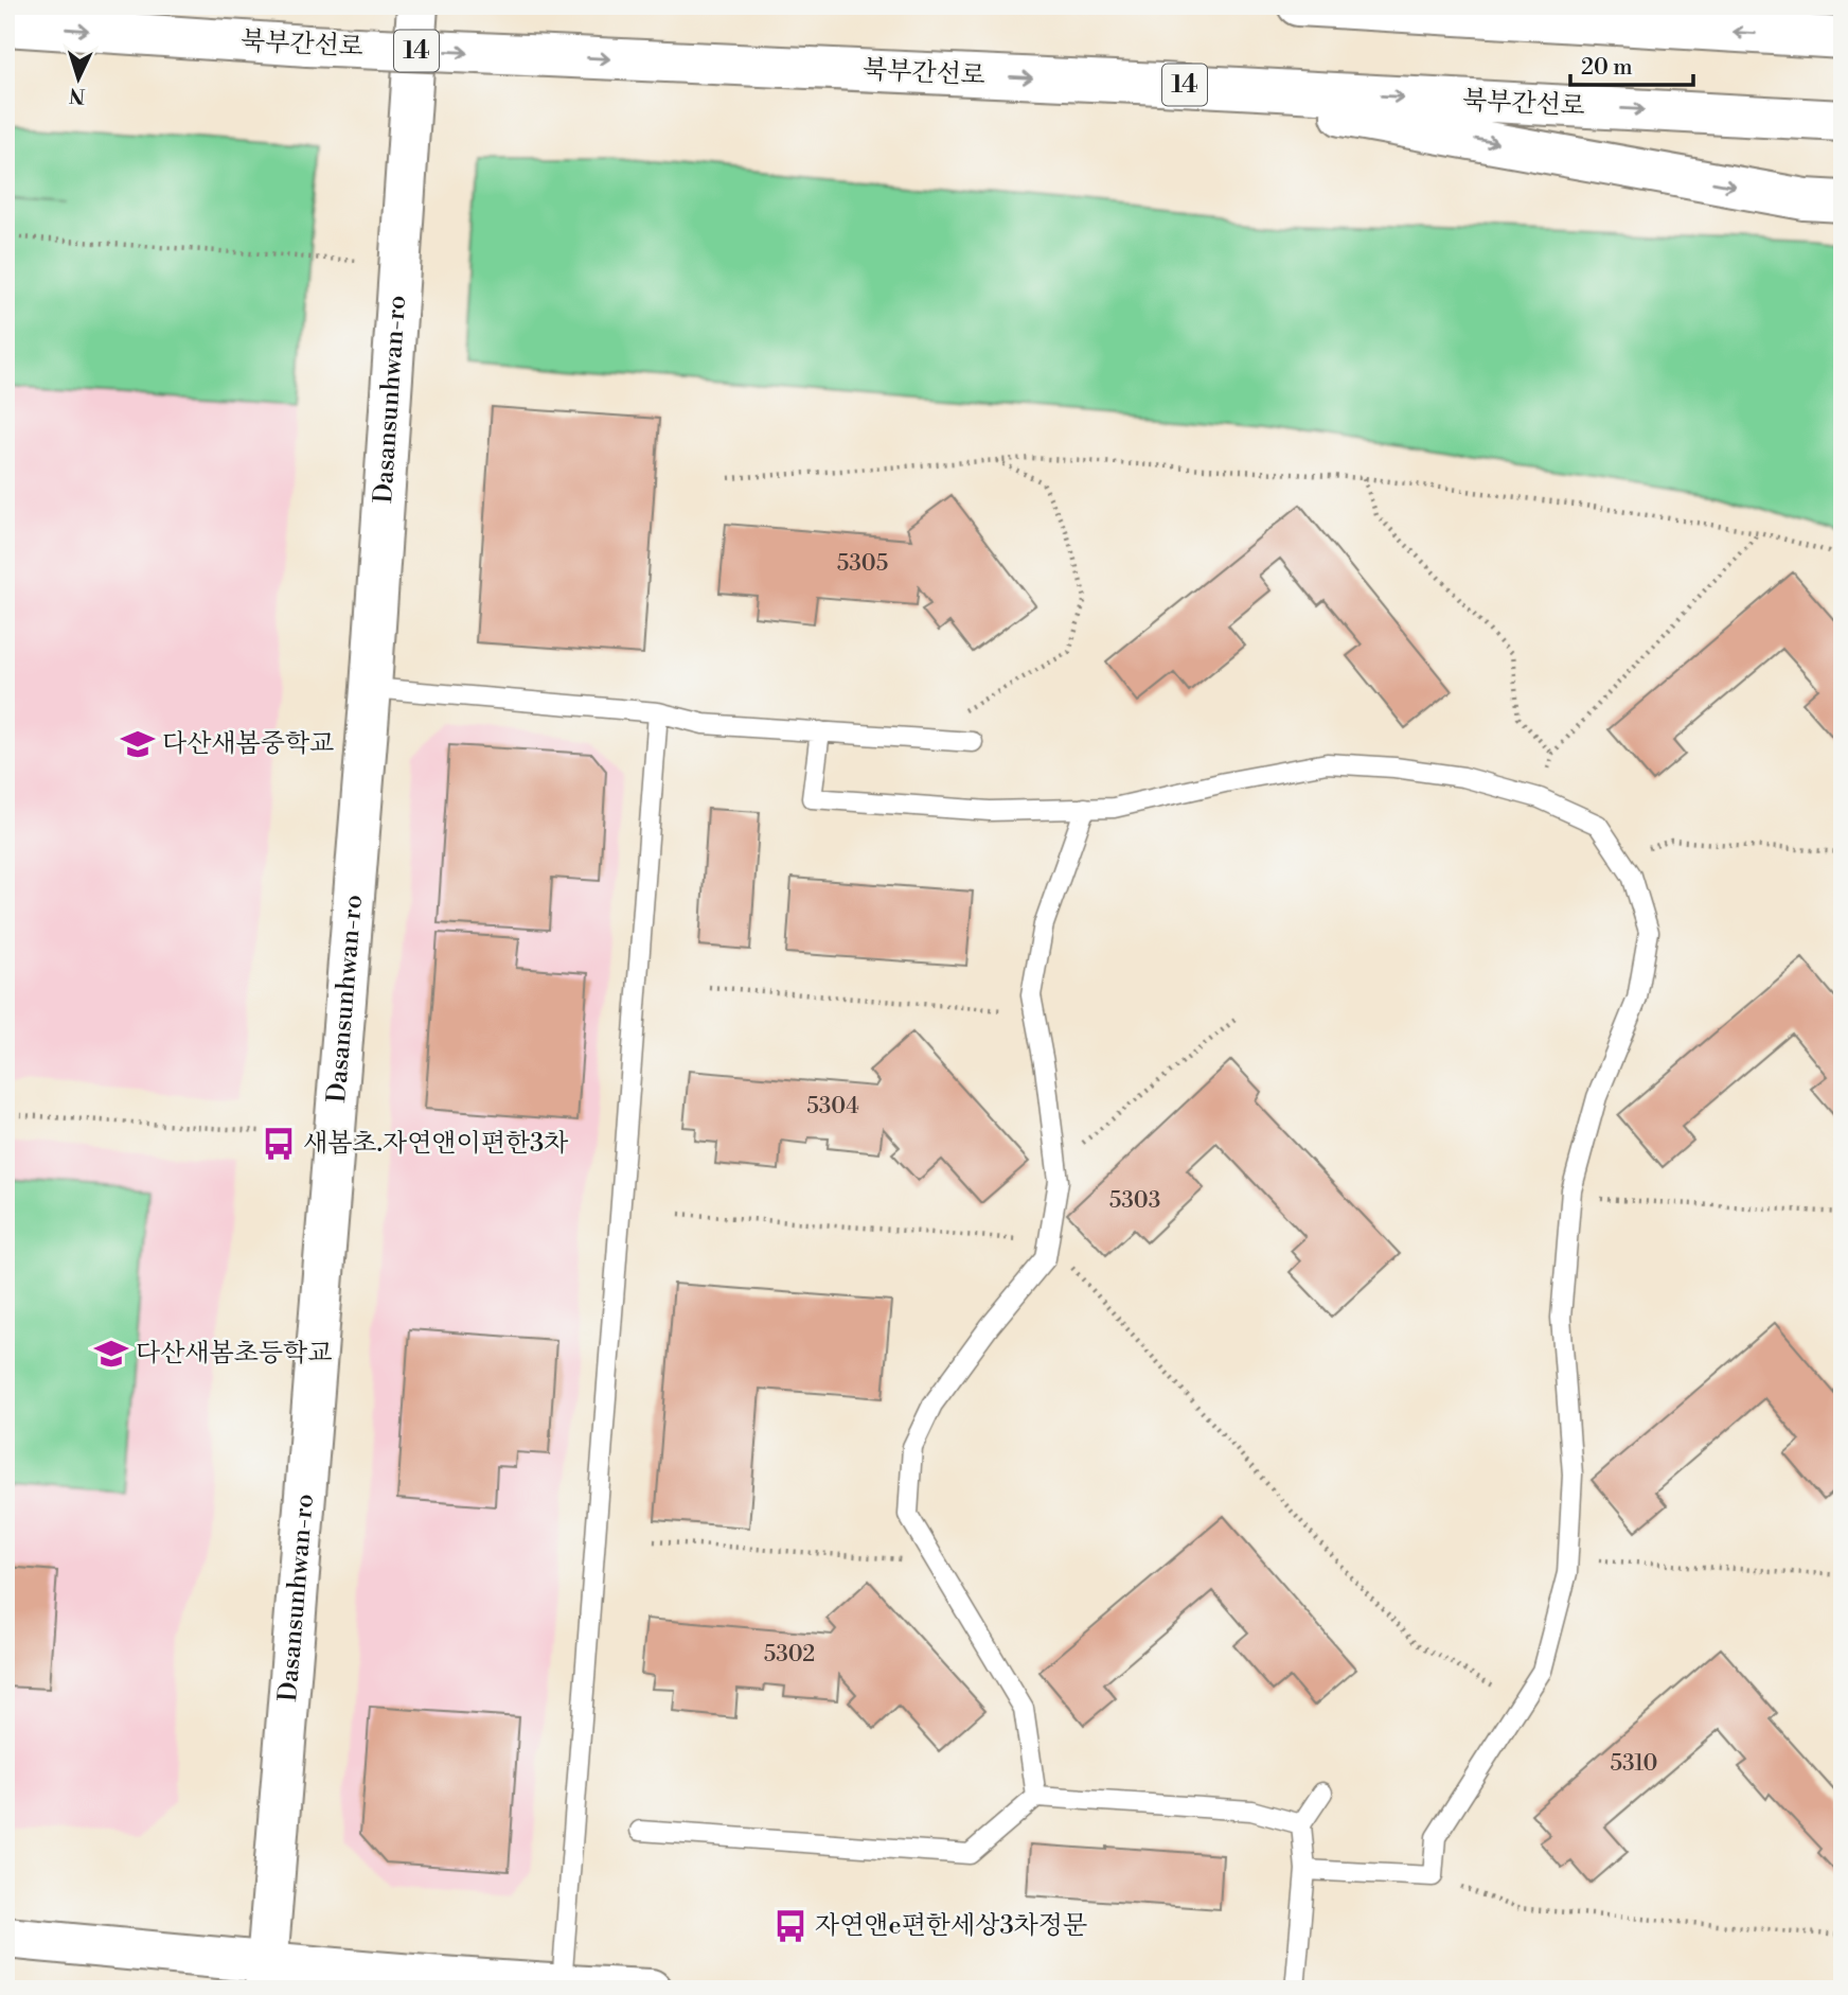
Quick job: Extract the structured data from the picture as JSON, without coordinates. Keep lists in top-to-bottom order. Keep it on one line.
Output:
{"streets":{"main road":["북부간선로","14","Dasansunhwan-ro"]},"places":{"school or university":["다산새봄중학교","다산새봄초등학교"],"bus stop":["새봄초.자연앤이편한3차","자연앤e편한세상3차정문"]},"house_numbers":["5305","5304","5303","5302","5310"],"scale_bar":"20 m","north":"bottom"}
